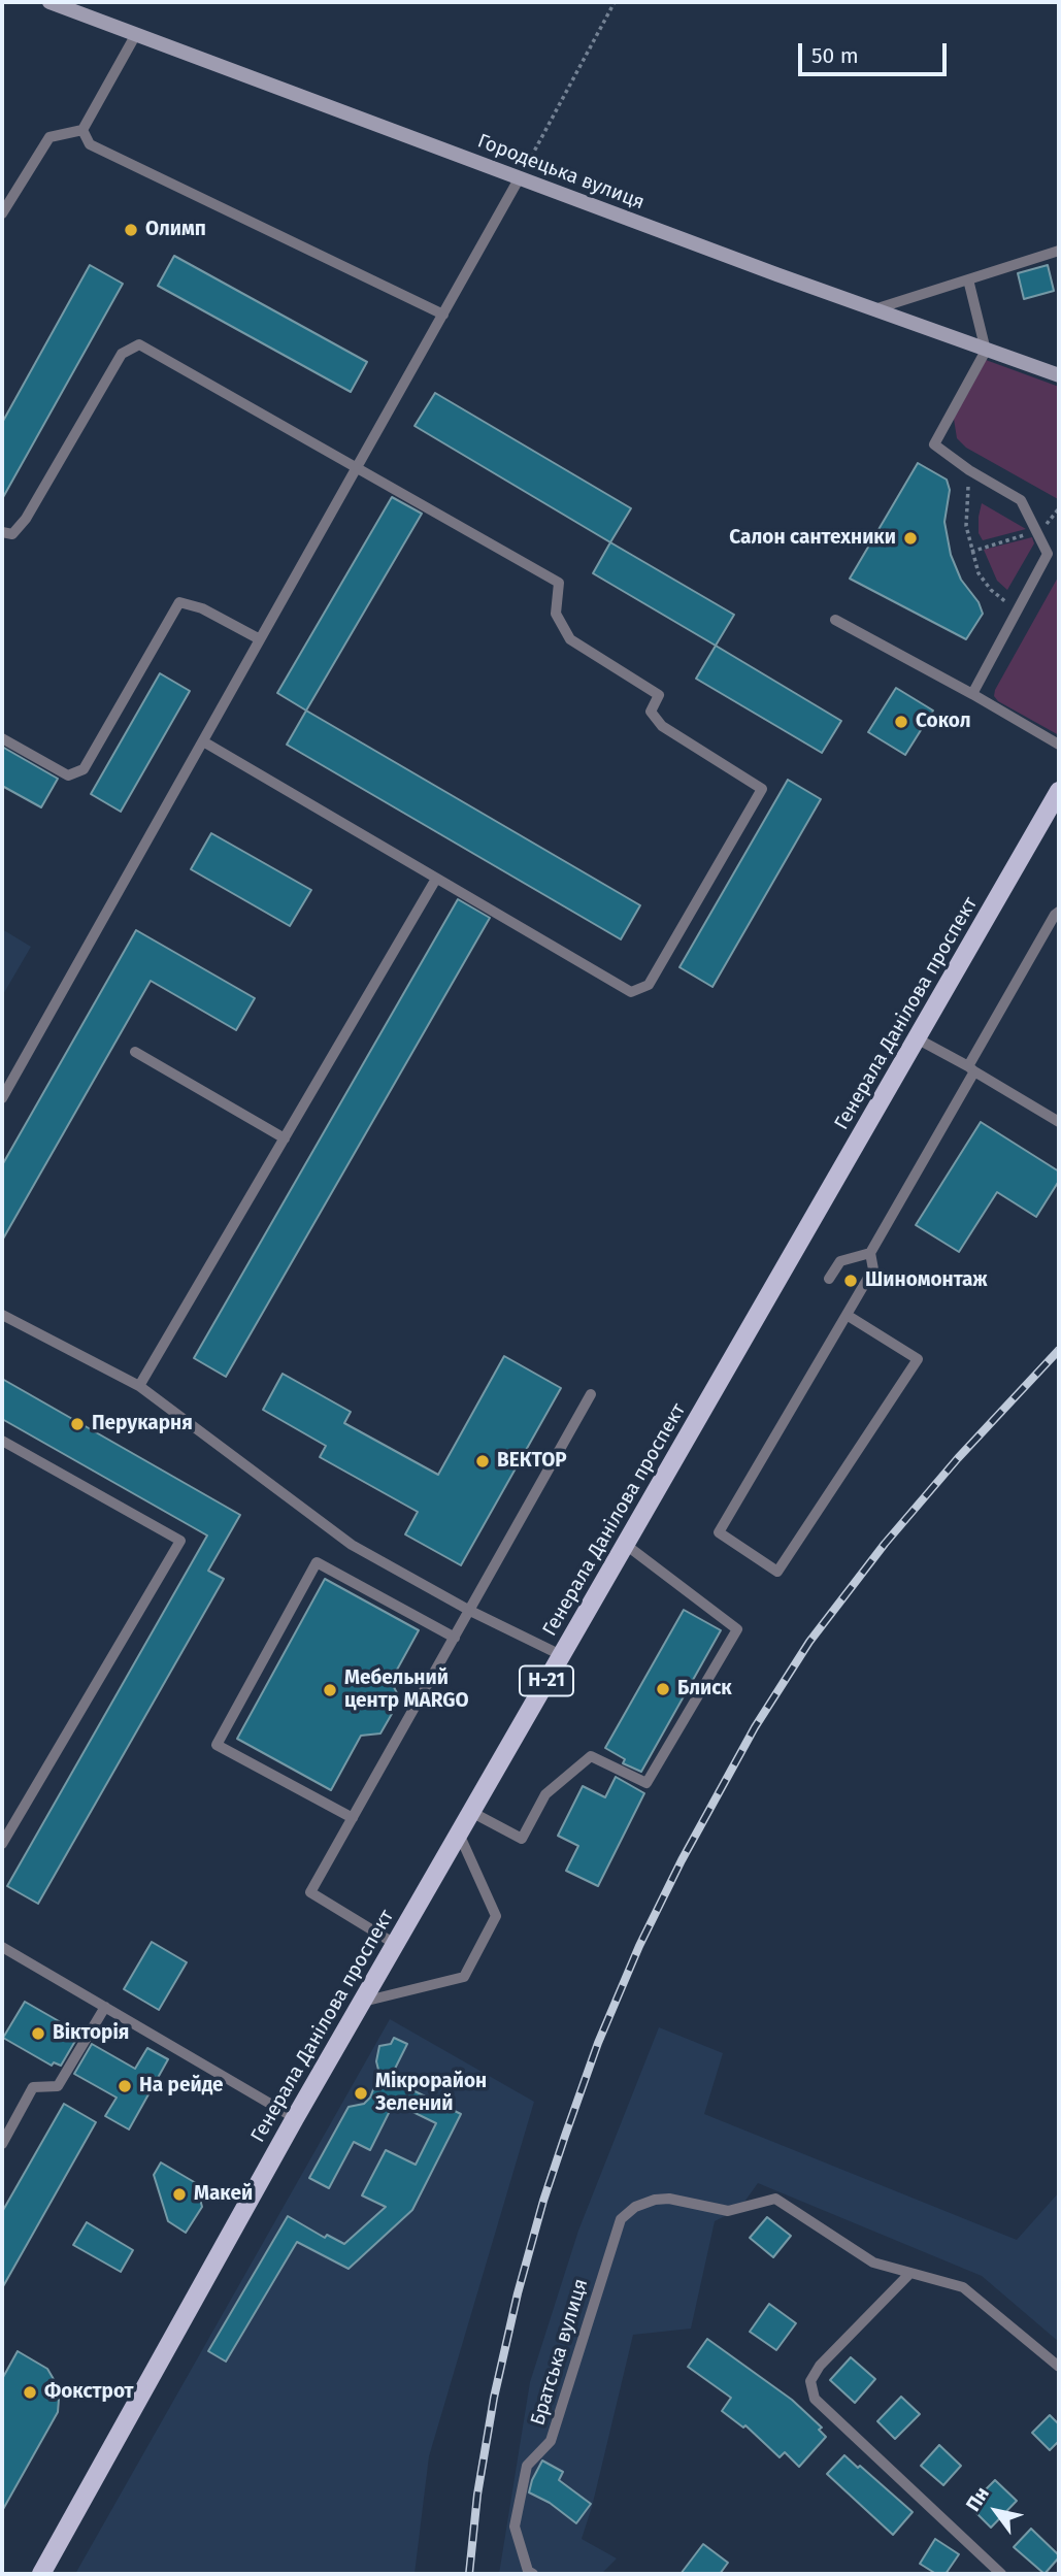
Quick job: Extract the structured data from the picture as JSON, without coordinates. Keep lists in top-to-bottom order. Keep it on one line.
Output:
{"streets":{"main road":["Генерала Данілова проспект","Н-21"],"street":["Городецька вулиця"],"lane":["Братська вулиця"]},"places":["Олимп","Салон сантехники","Сокол","Шиномонтаж","Перукарня","ВЕКТОР","Блиск","Мебельний центр MARGO","Вікторія","На рейде","Мікрорайон Зелений","Макей","Фокстрот"],"scale_bar":"50 m","north":"top left"}
